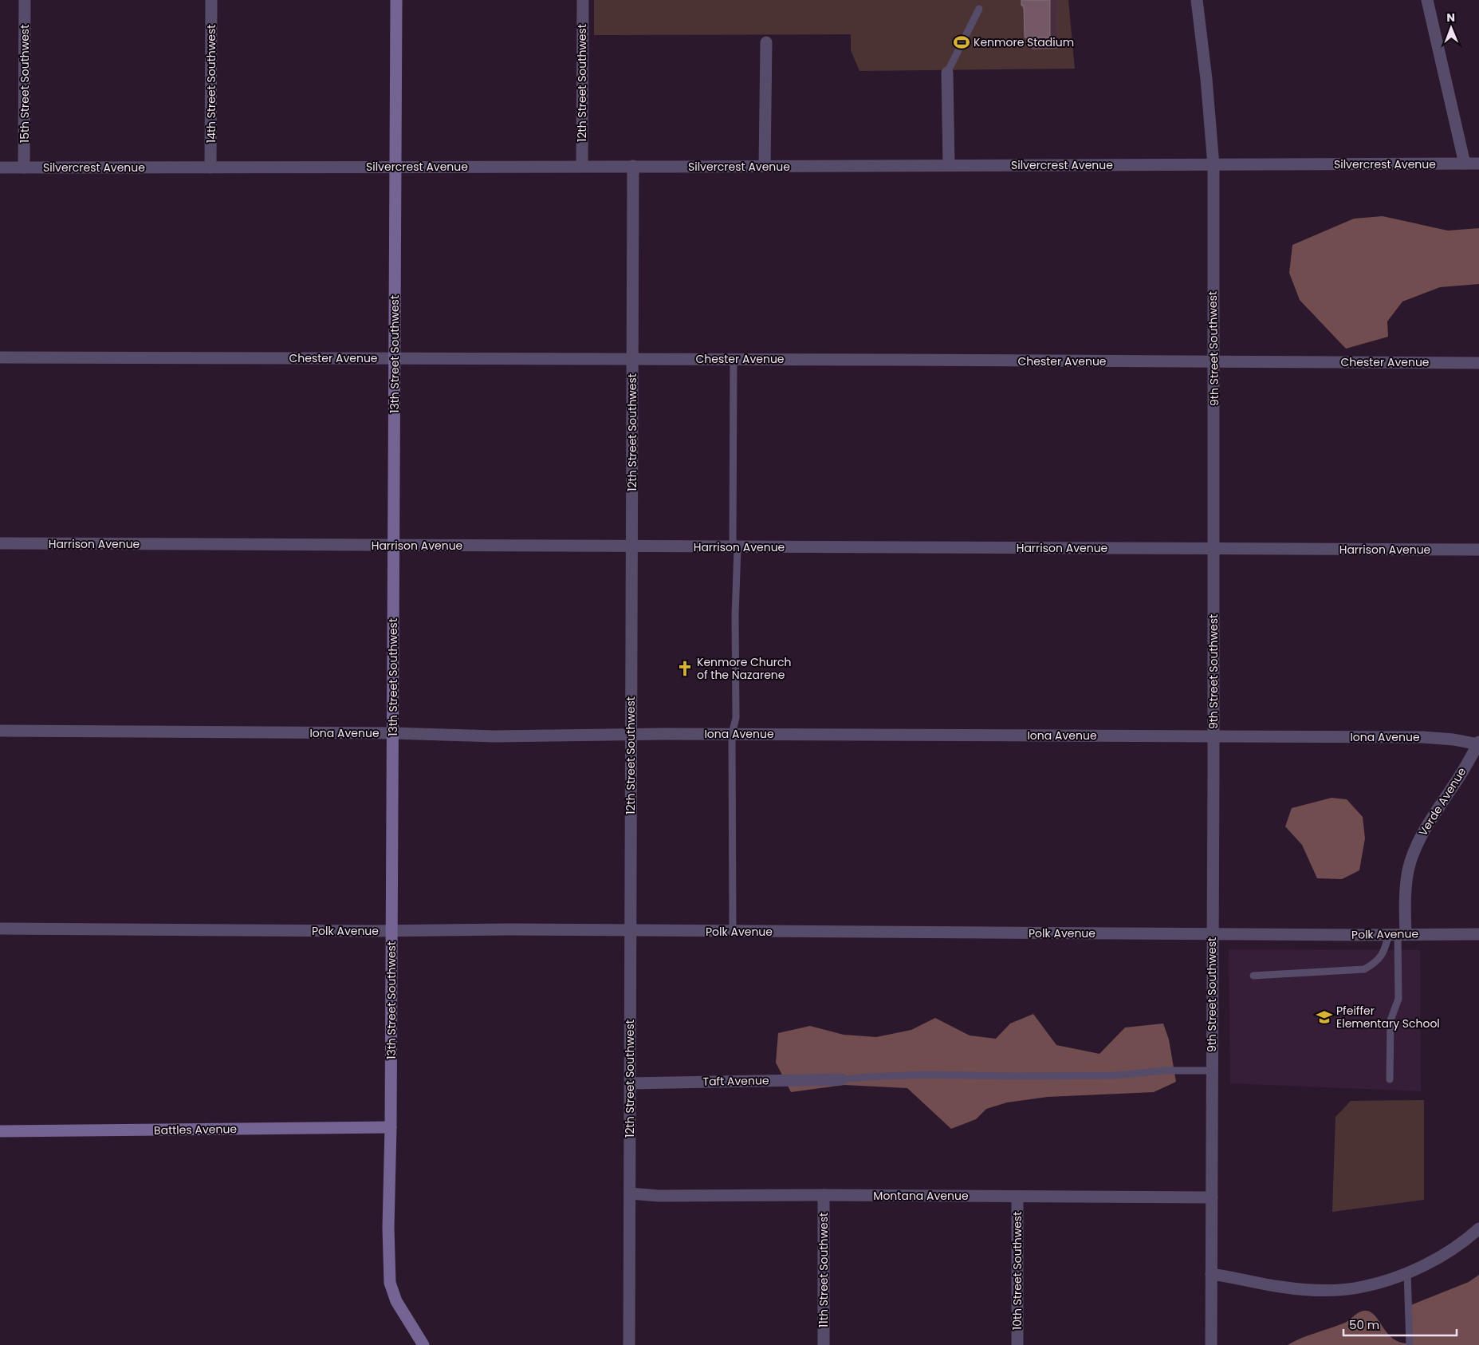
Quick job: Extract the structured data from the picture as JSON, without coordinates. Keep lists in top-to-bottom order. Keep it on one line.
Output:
{"streets":{"street":["12th Street Southwest","15th Street Southwest","14th Street Southwest","Silvercrest Avenue","9th Street Southwest","13th Street Southwest","Chester Avenue","Harrison Avenue","Iona Avenue","Verde Avenue","Polk Avenue","Taft Avenue","Battles Avenue","Montana Avenue","11th Street Southwest","10th Street Southwest"]},"crossings":[["12th Street Southwest","Silvercrest Avenue"],["12th Street Southwest","Chester Avenue"],["12th Street Southwest","Harrison Avenue"],["12th Street Southwest","Iona Avenue"],["12th Street Southwest","Polk Avenue"],["12th Street Southwest","Taft Avenue"],["12th Street Southwest","Montana Avenue"],["15th Street Southwest","Silvercrest Avenue"],["14th Street Southwest","Silvercrest Avenue"],["Silvercrest Avenue","9th Street Southwest"],["Silvercrest Avenue","13th Street Southwest"],["9th Street Southwest","Chester Avenue"],["9th Street Southwest","Harrison Avenue"],["9th Street Southwest","Iona Avenue"],["9th Street Southwest","Polk Avenue"],["9th Street Southwest","Montana Avenue"],["13th Street Southwest","Chester Avenue"],["13th Street Southwest","Harrison Avenue"],["13th Street Southwest","Iona Avenue"],["13th Street Southwest","Polk Avenue"],["13th Street Southwest","Battles Avenue"],["Iona Avenue","Verde Avenue"],["Verde Avenue","Polk Avenue"],["Montana Avenue","11th Street Southwest"],["Montana Avenue","10th Street Southwest"]],"places":{"sports":["Kenmore Stadium"],"church":["Kenmore Church of the Nazarene"],"school or university":["Pfeiffer Elementary School"]},"scale_bar":"50 m","north":"top"}
